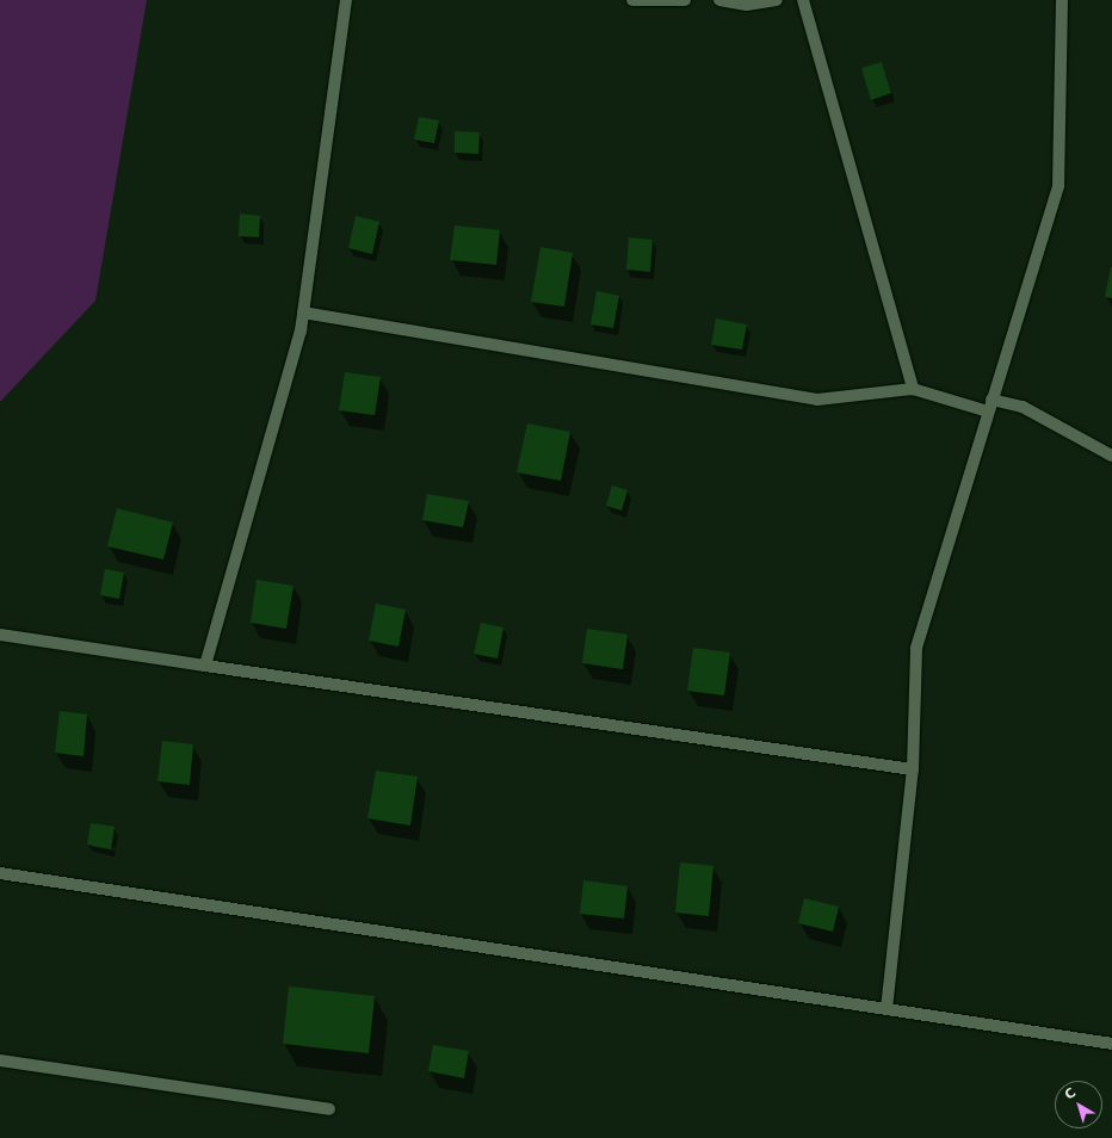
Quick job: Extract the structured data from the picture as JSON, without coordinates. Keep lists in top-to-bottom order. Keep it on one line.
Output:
{"north":"top left"}
